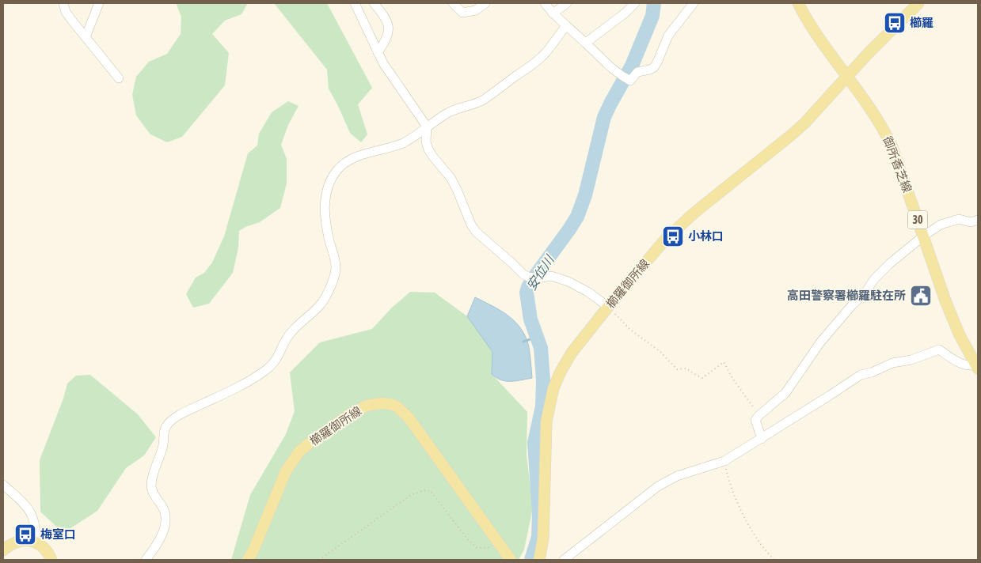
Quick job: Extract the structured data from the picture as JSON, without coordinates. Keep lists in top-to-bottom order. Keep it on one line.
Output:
{"streets":{"main road":["御所香芝線","30","櫛羅御所線"]},"crossings":[["御所香芝線","櫛羅御所線"]],"water":["安位川"],"places":{"bus stop":["櫛羅","小林口","梅室口"],"public building":["高田警察署櫛羅駐在所"]}}
